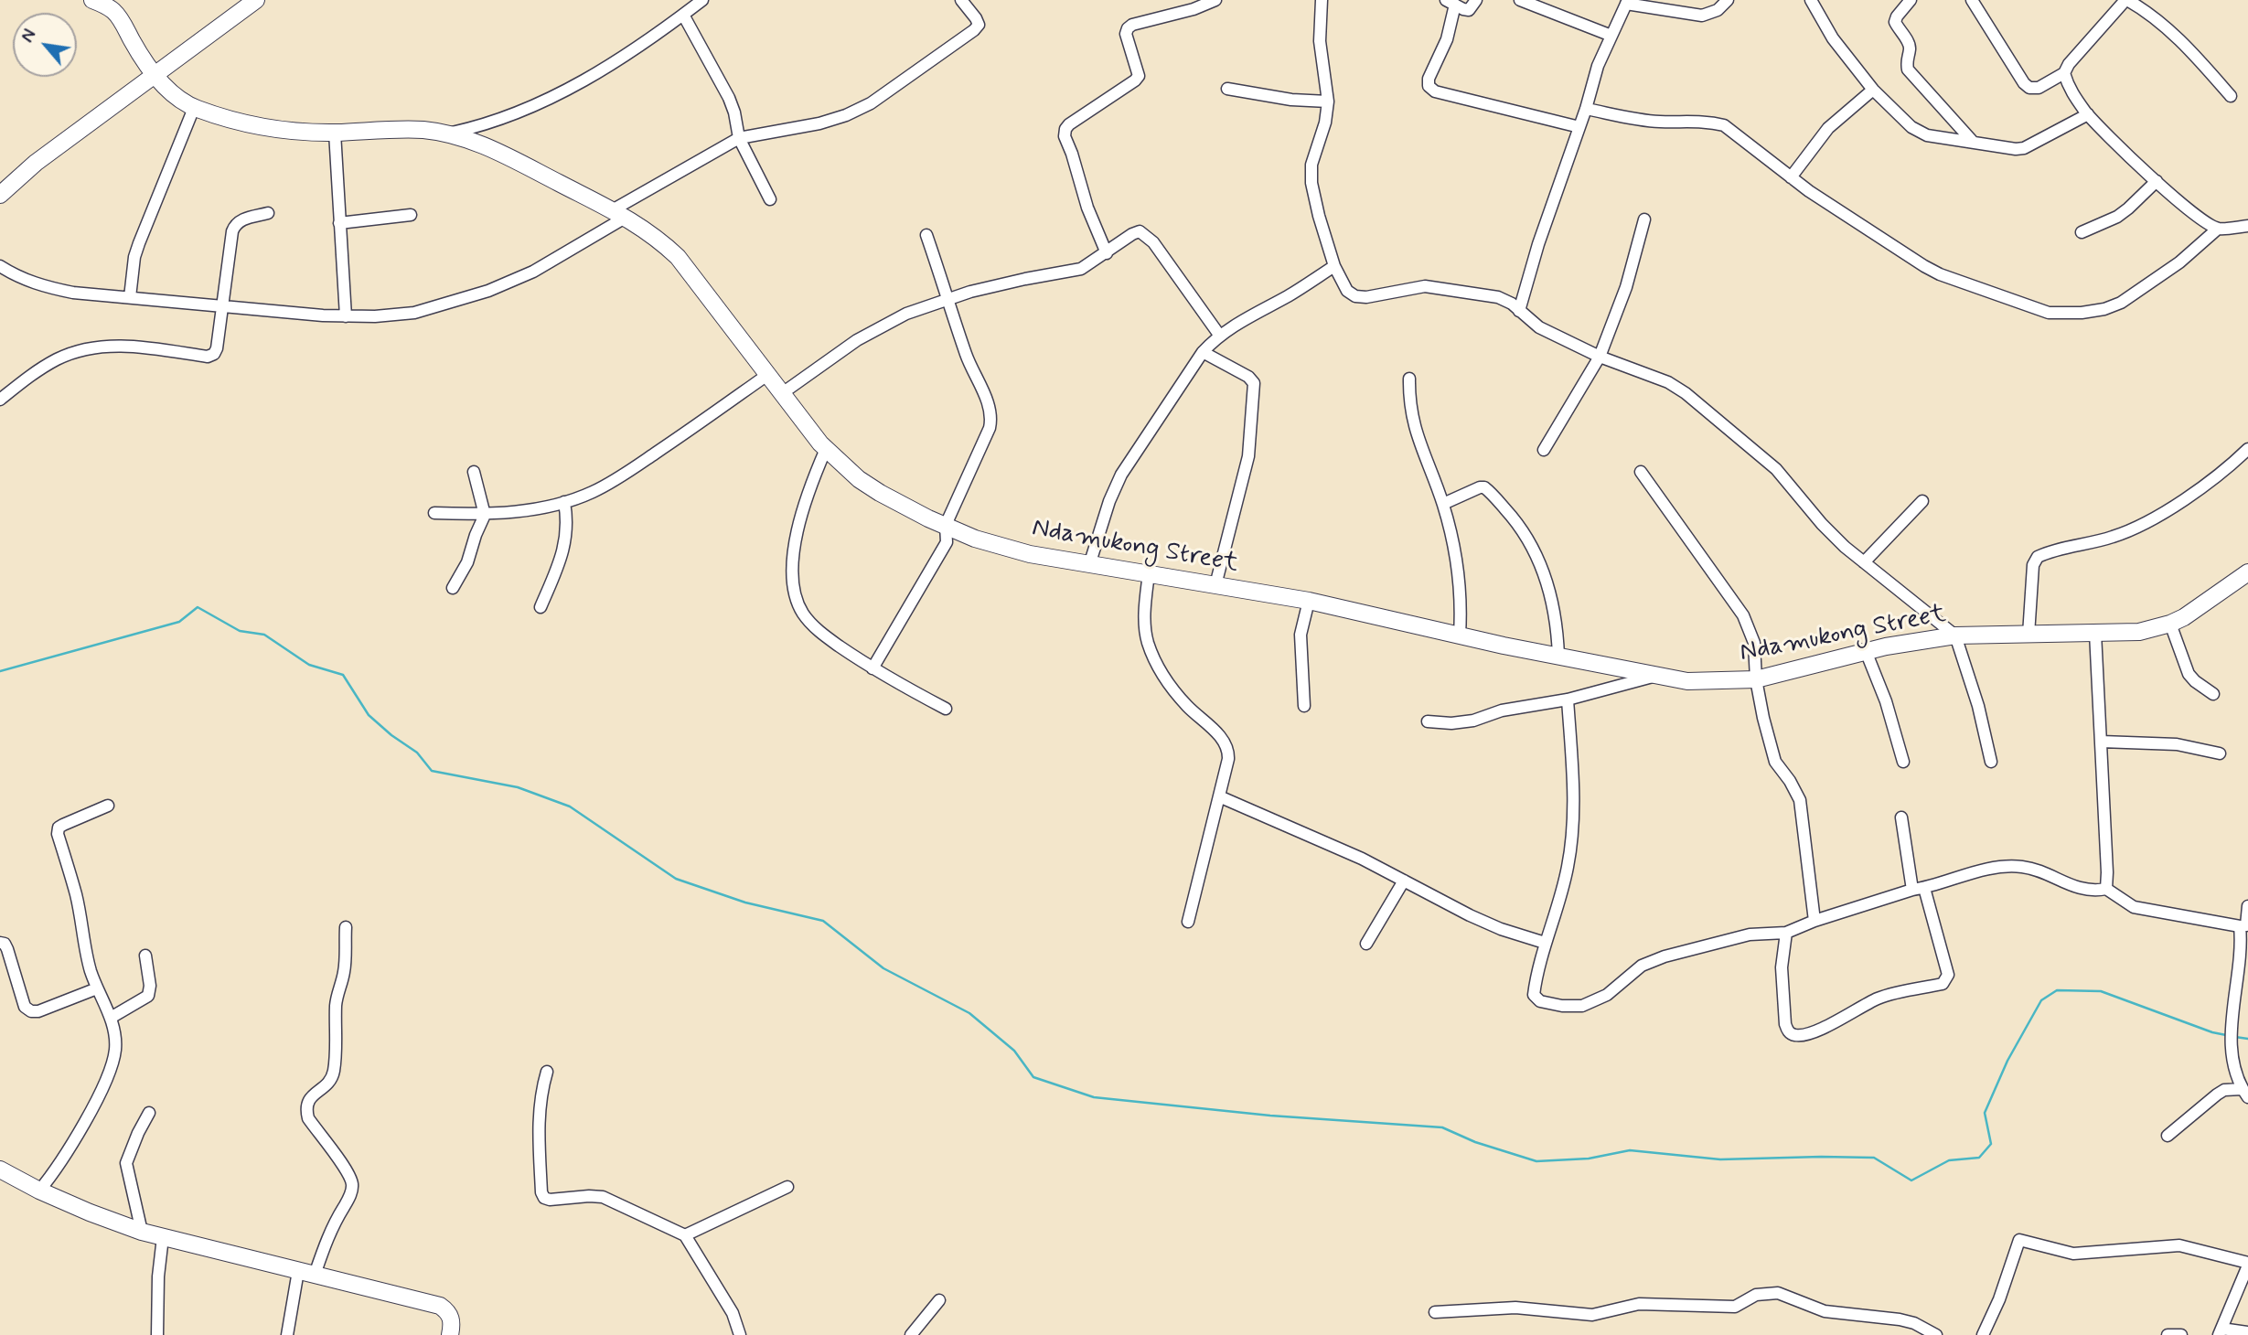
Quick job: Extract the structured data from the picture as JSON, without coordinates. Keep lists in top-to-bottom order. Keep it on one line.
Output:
{"streets":{"main road":["Ndamukong Street"]},"north":"top left"}
